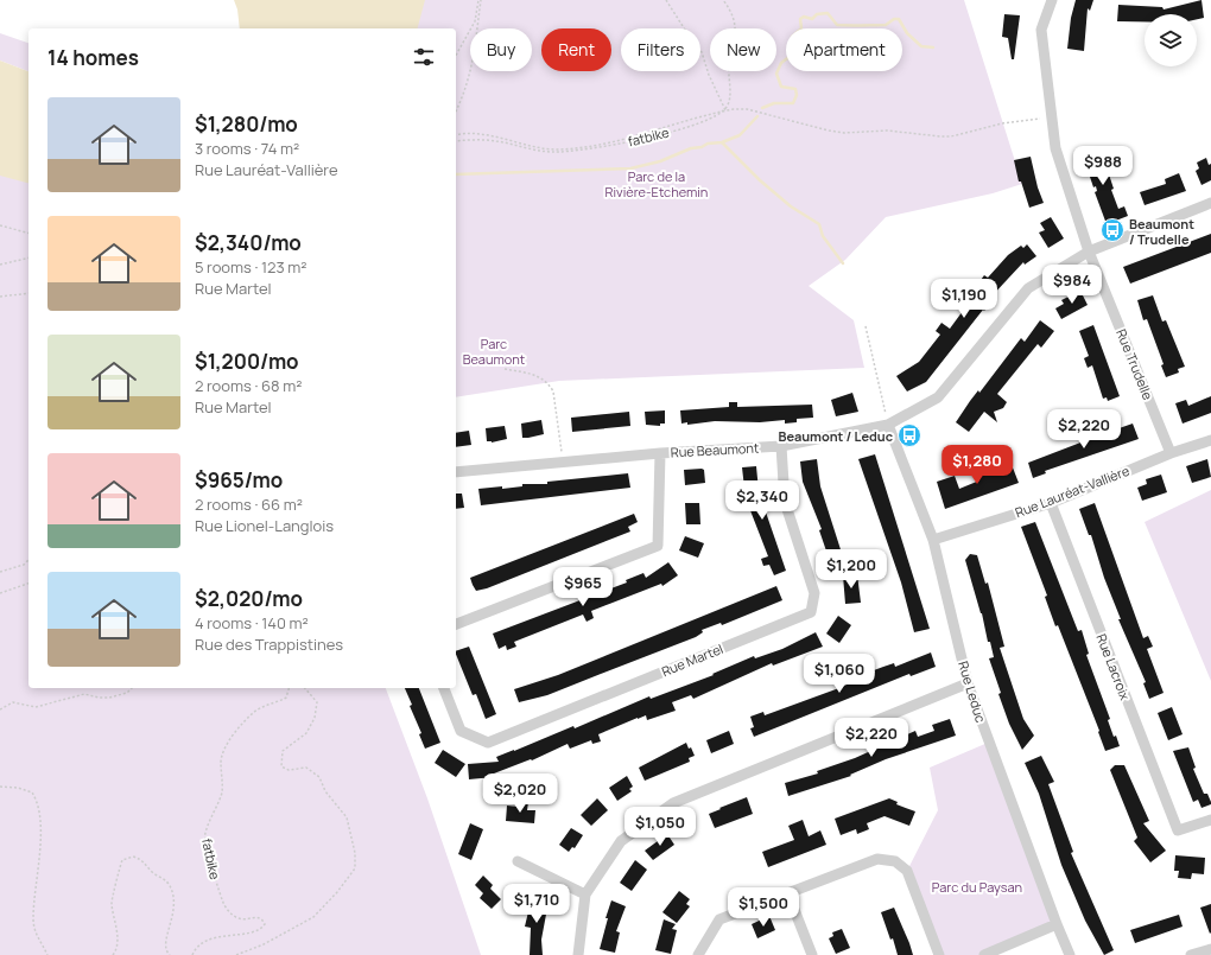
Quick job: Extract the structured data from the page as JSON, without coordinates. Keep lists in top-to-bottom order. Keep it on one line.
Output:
{"streets":{"street":["Rue Trudelle","Rue Beaumont","Rue Lauréat-Vallière","Rue Martel","Rue Lacroix","Rue Leduc"],"path":["fatbike"]},"crossings":[["Rue Trudelle","Rue Beaumont"],["Rue Trudelle","Rue Lauréat-Vallière"],["Rue Beaumont","Rue Martel"],["Rue Beaumont","Rue Leduc"],["Rue Lauréat-Vallière","Rue Lacroix"],["Rue Lauréat-Vallière","Rue Leduc"]],"parks":["Parc de la Rivière-Etchemin","Parc Beaumont","Parc du Paysan"],"places":{"bus stop":["Beaumont / Trudelle","Beaumont / Leduc"]},"page":{"chip":["Buy","Rent","Filters","New","Apartment"],"heading":"14 homes","list":[{"name":"$1,280/mo","note":"3 rooms · 74 m² · Rue Lauréat-Vallière"},{"name":"$2,340/mo","note":"5 rooms · 123 m² · Rue Martel"},{"name":"$1,200/mo","note":"2 rooms · 68 m² · Rue Martel"},{"name":"$965/mo","note":"2 rooms · 66 m² · Rue Lionel-Langlois"},{"name":"$2,020/mo","note":"4 rooms · 140 m² · Rue des Trappistines"}],"price":["$988","$984","$1,190","$2,220","$1,280","$2,340","$1,200","$965","$1,060","$2,220","$2,020","$1,050","$1,710","$1,500"]}}
